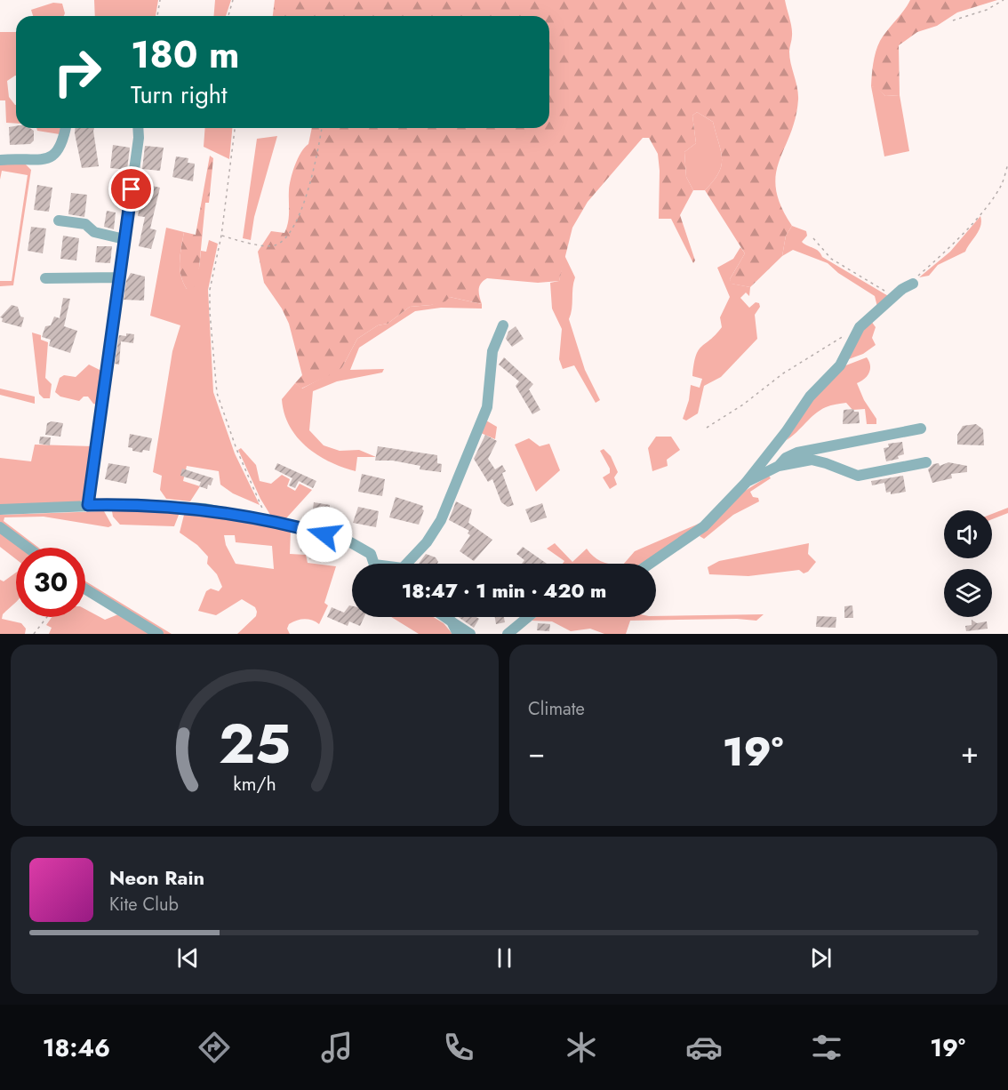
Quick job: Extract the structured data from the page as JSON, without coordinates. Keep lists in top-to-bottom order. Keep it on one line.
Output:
{"page":{"turn":["180 m","Turn right"],"limit":"30","trip":"18:47 · 1 min · 420 m","tile":"Climate","heat":["−","19°","+"],"song":["Neon Rain","Kite Club"],"tabs":["18:46","19°"],"gauge":["25","km/h"]}}
